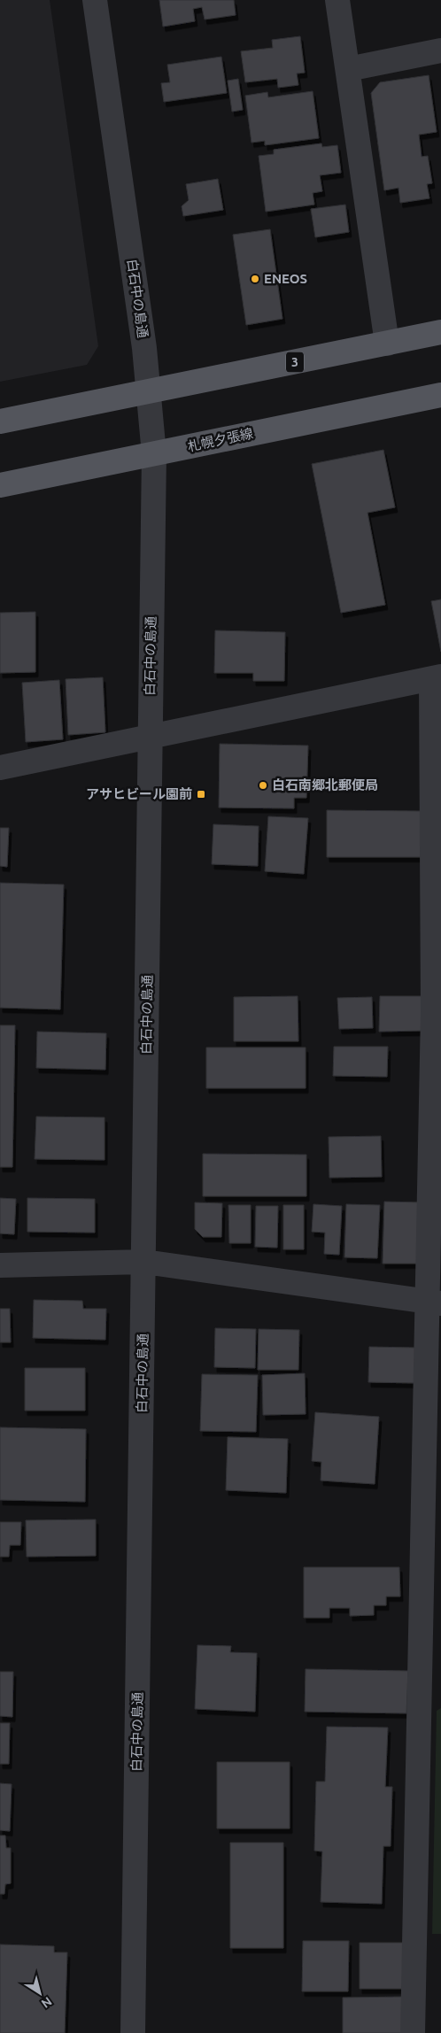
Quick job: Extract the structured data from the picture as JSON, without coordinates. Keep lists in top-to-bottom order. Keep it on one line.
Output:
{"streets":{"main road":["3","札幌夕張線"],"street":["白石中の島通"]},"crossings":[["白石中の島通","3"],["白石中の島通","札幌夕張線"]],"places":{"other":["ENEOS","白石南郷北郵便局"],"transit":["アサヒビール園前"]},"north":"bottom right"}
